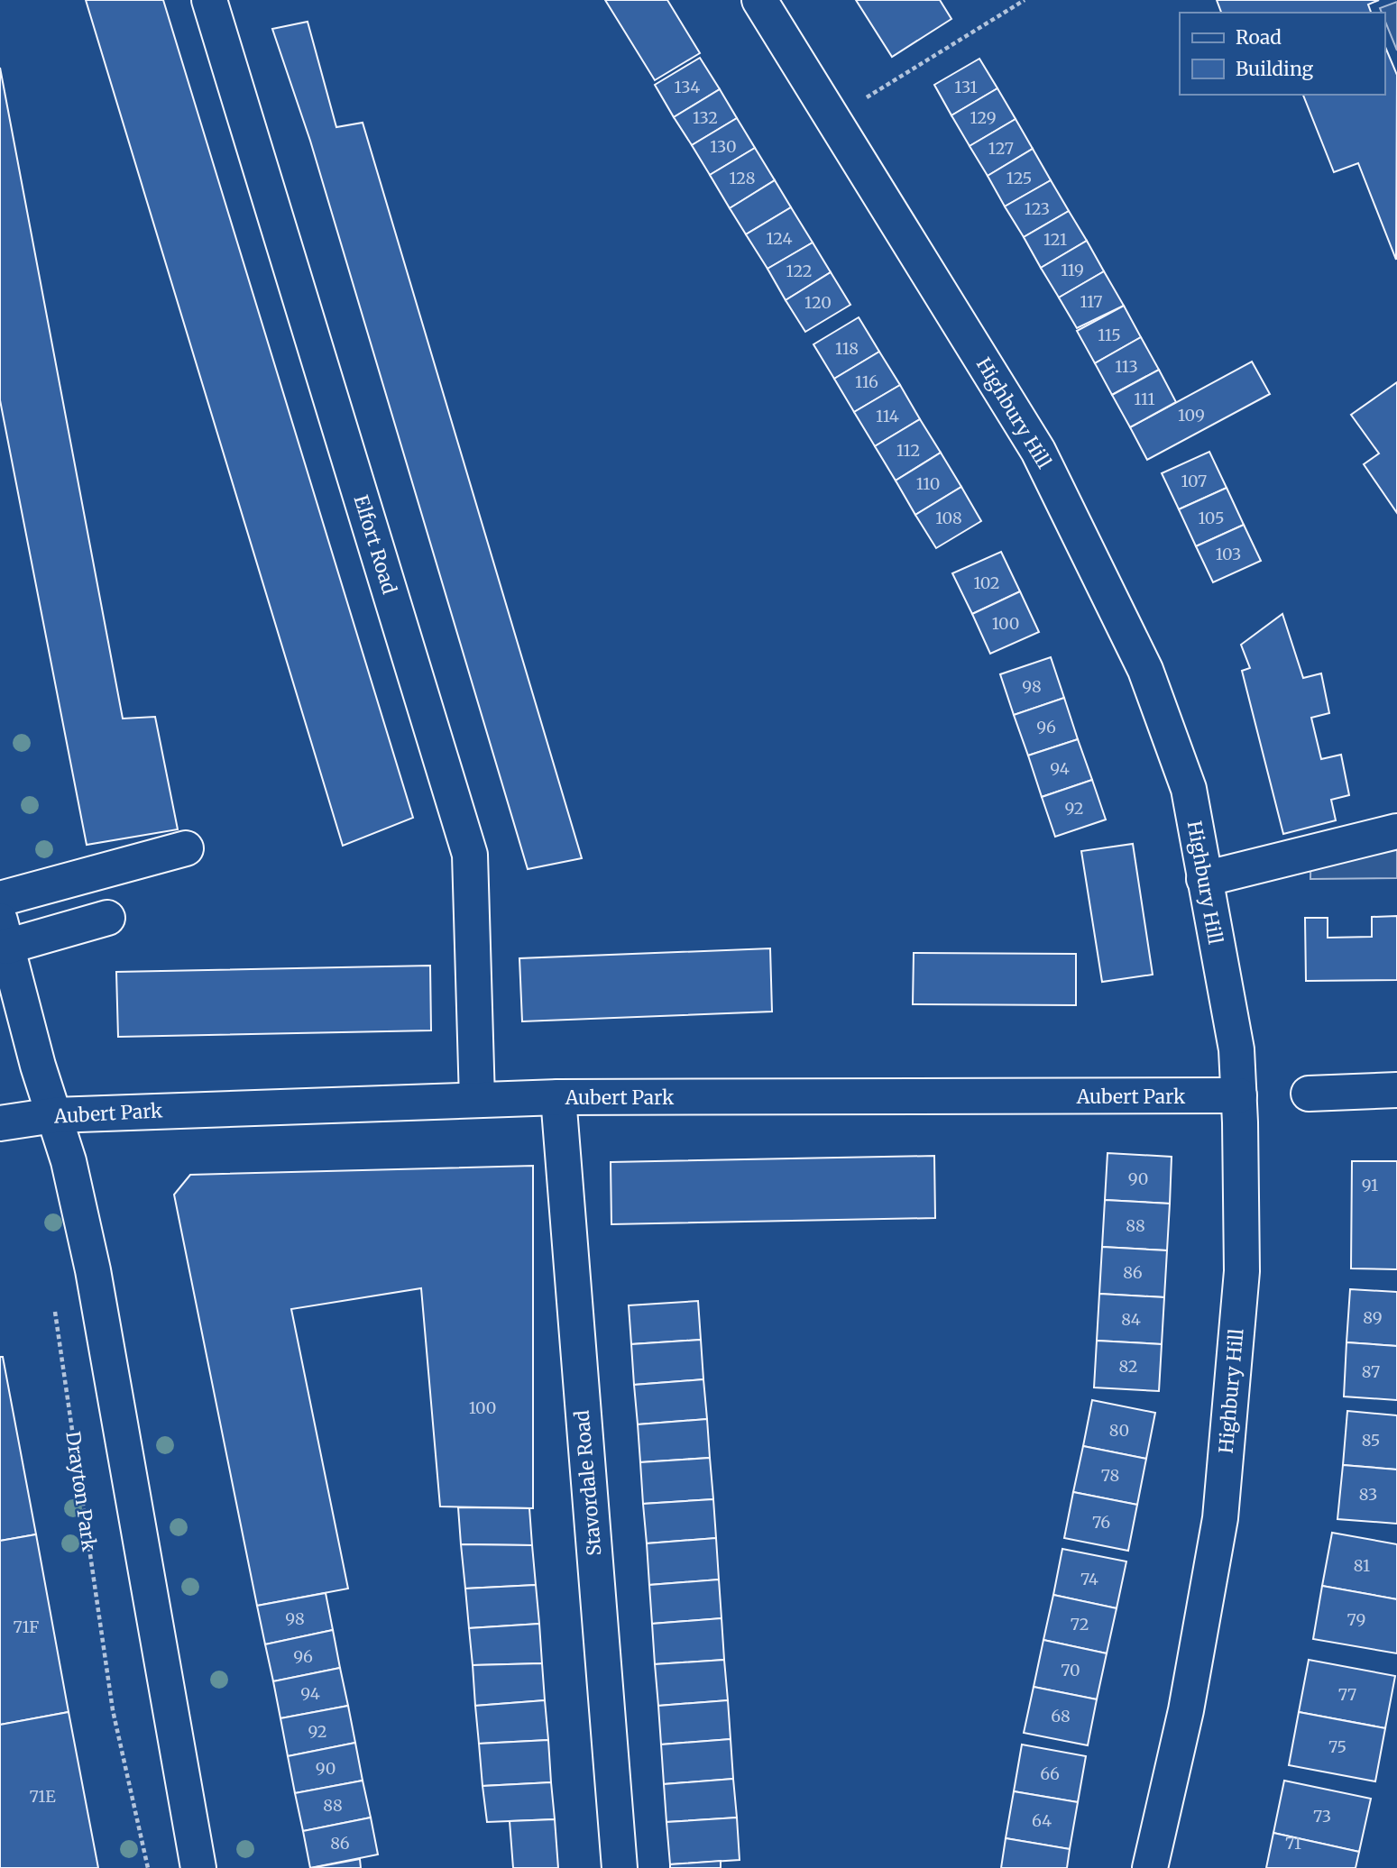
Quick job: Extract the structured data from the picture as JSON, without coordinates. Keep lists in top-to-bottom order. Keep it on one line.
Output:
{"streets":{"street":["Highbury Hill","Elfort Road","Aubert Park","Stavordale Road"],"path":["Drayton Park"]},"crossings":[["Highbury Hill","Aubert Park"],["Elfort Road","Aubert Park"],["Aubert Park","Stavordale Road"]],"house_numbers":["134","131","132","129","130","127","128","125","123","124","121","119","122","117","120","115","118","113","116","111","109","114","112","107","110","108","105","103","102","100","98","96","94","92","90","91","88","86","89","84","82","87","100","80","85","78","83","76","81","74","98","79","72","71F","96","70","94","77","68","92","75","90","66","71E","88","73","64","86","71"],"legend":["Road","Building"]}
